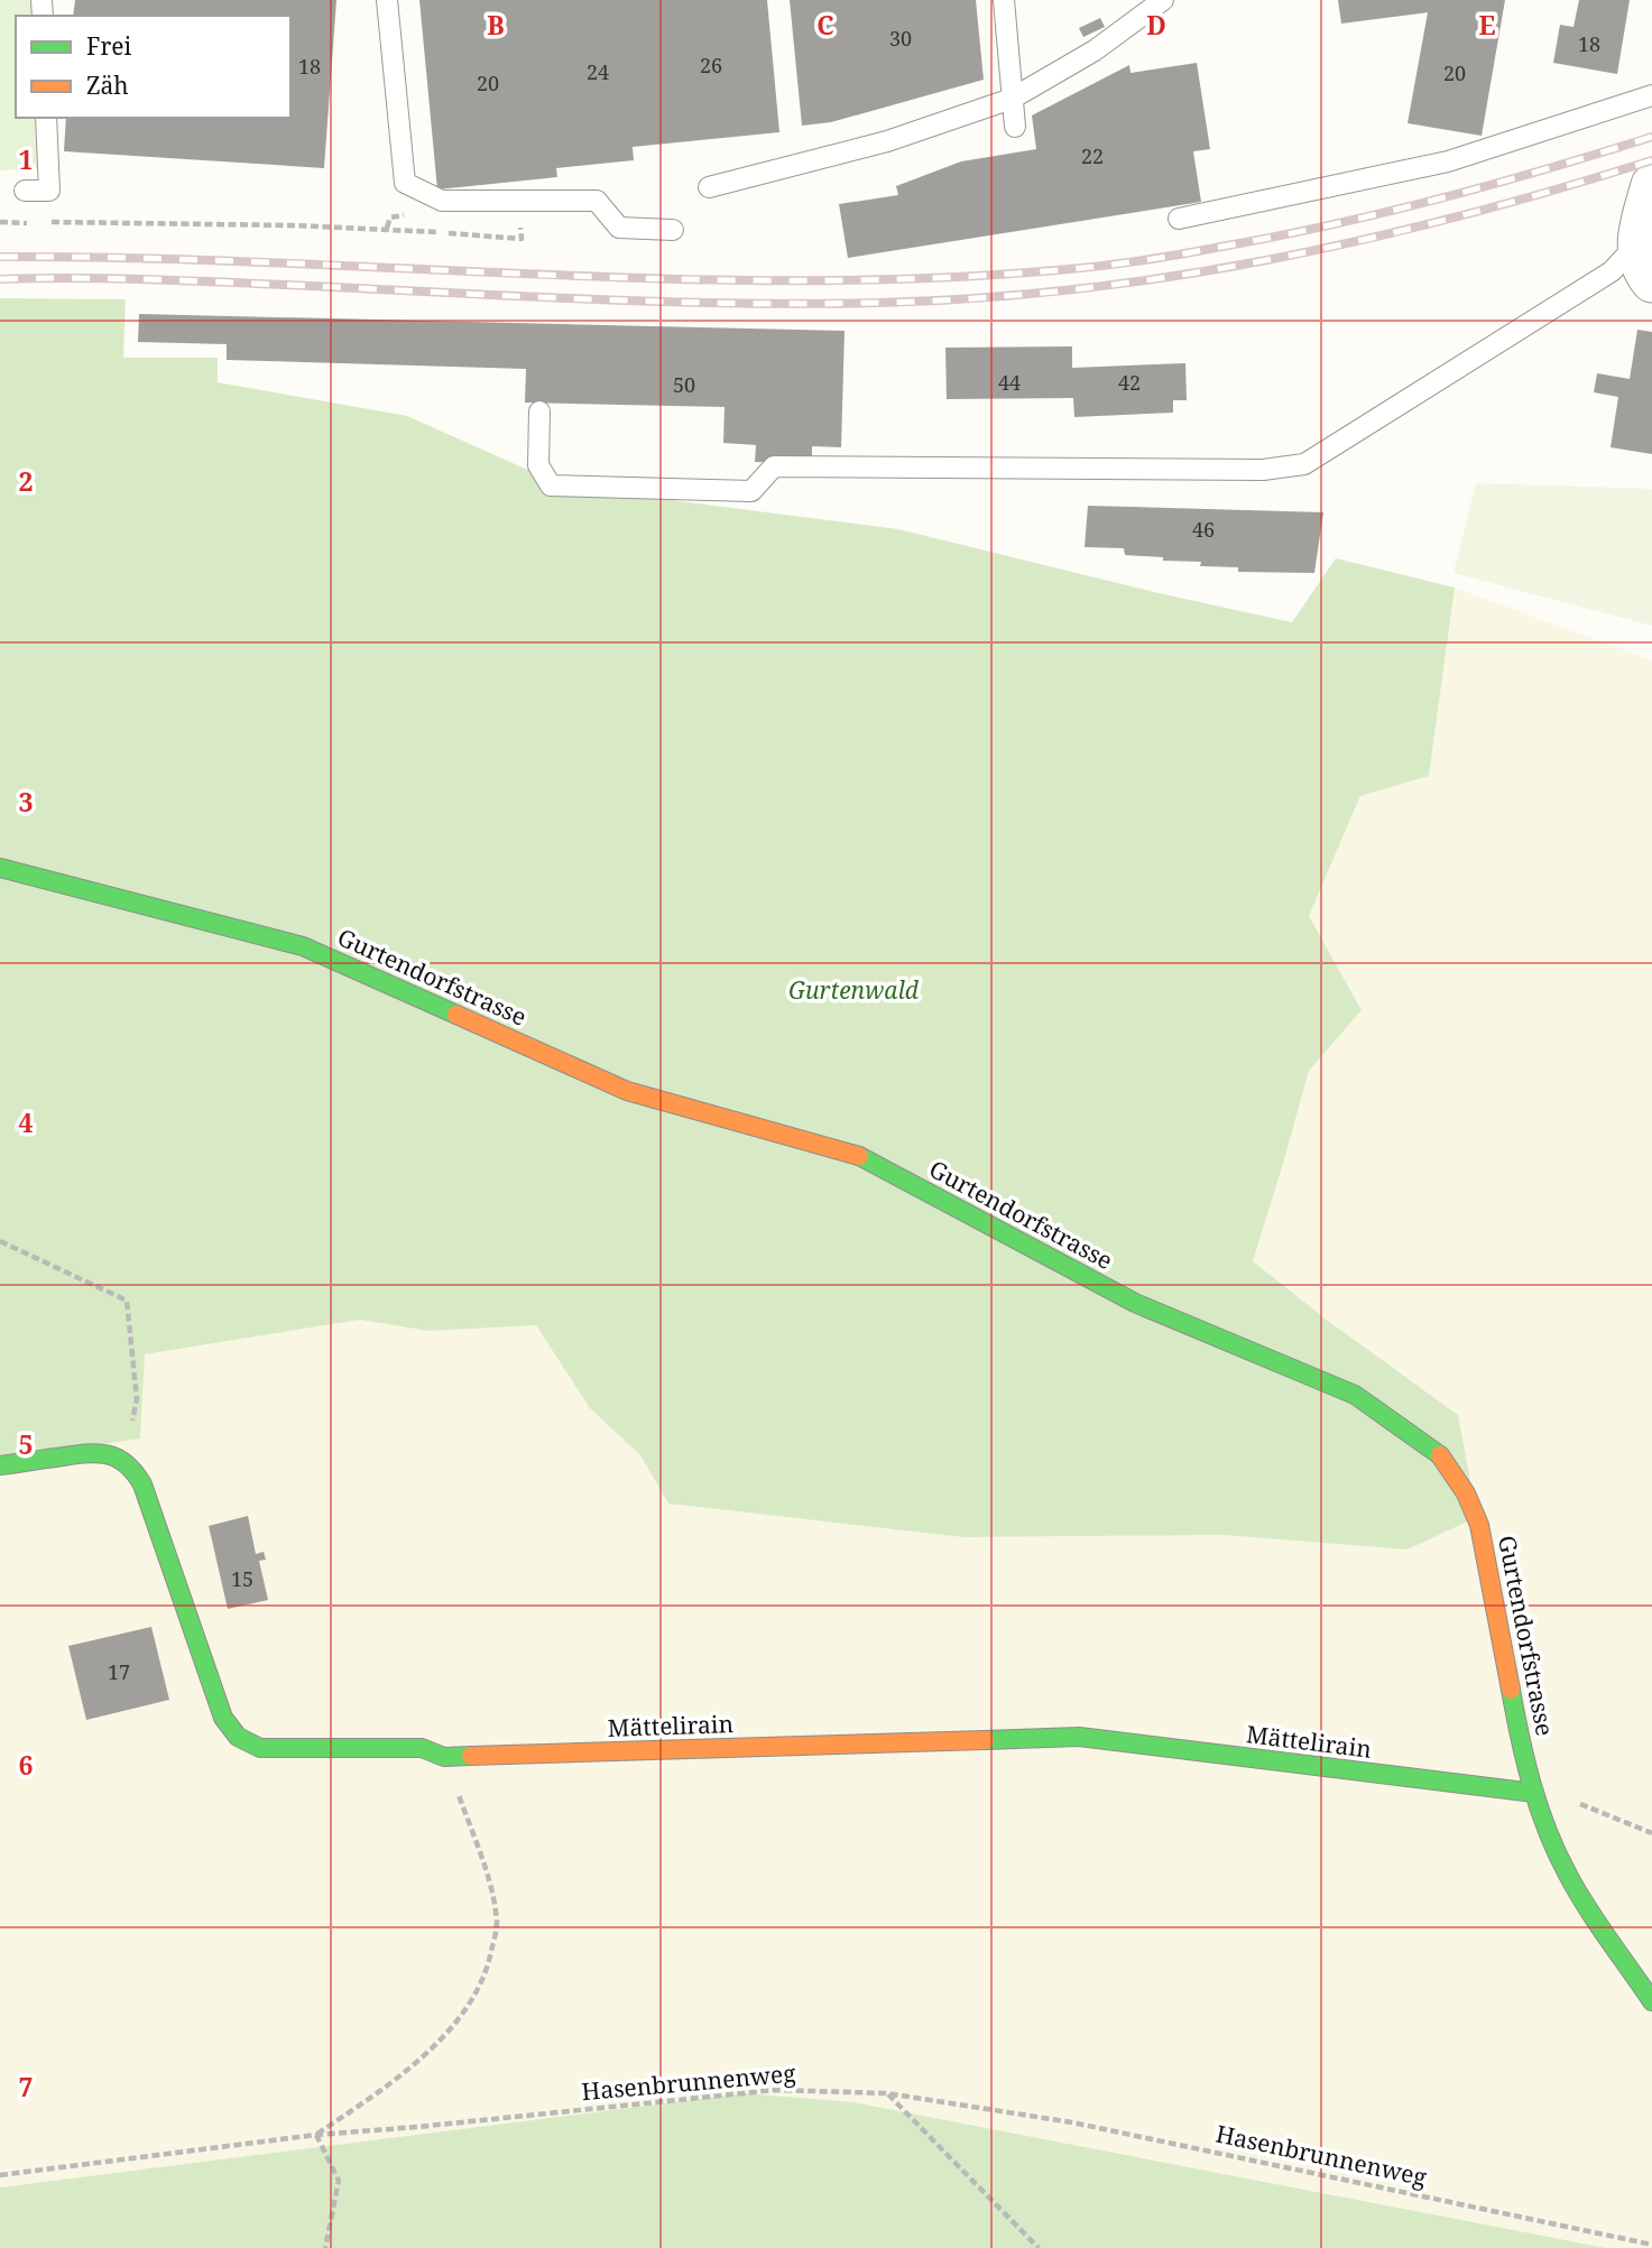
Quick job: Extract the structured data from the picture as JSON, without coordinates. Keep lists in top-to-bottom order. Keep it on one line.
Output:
{"streets":{"street":["Gurtendorfstrasse","Mättelirain"],"path":["Hasenbrunnenweg"]},"crossings":[["Gurtendorfstrasse","Mättelirain"]],"parks":["Gurtenwald"],"house_numbers":["30","18","26","18","24","20","20","22","44","42","50","46","15","17"],"legend":["Frei","Zäh"],"grid":{"columns":["B","C","D","E"],"rows":["1","2","3","4","5","6","7"]}}
